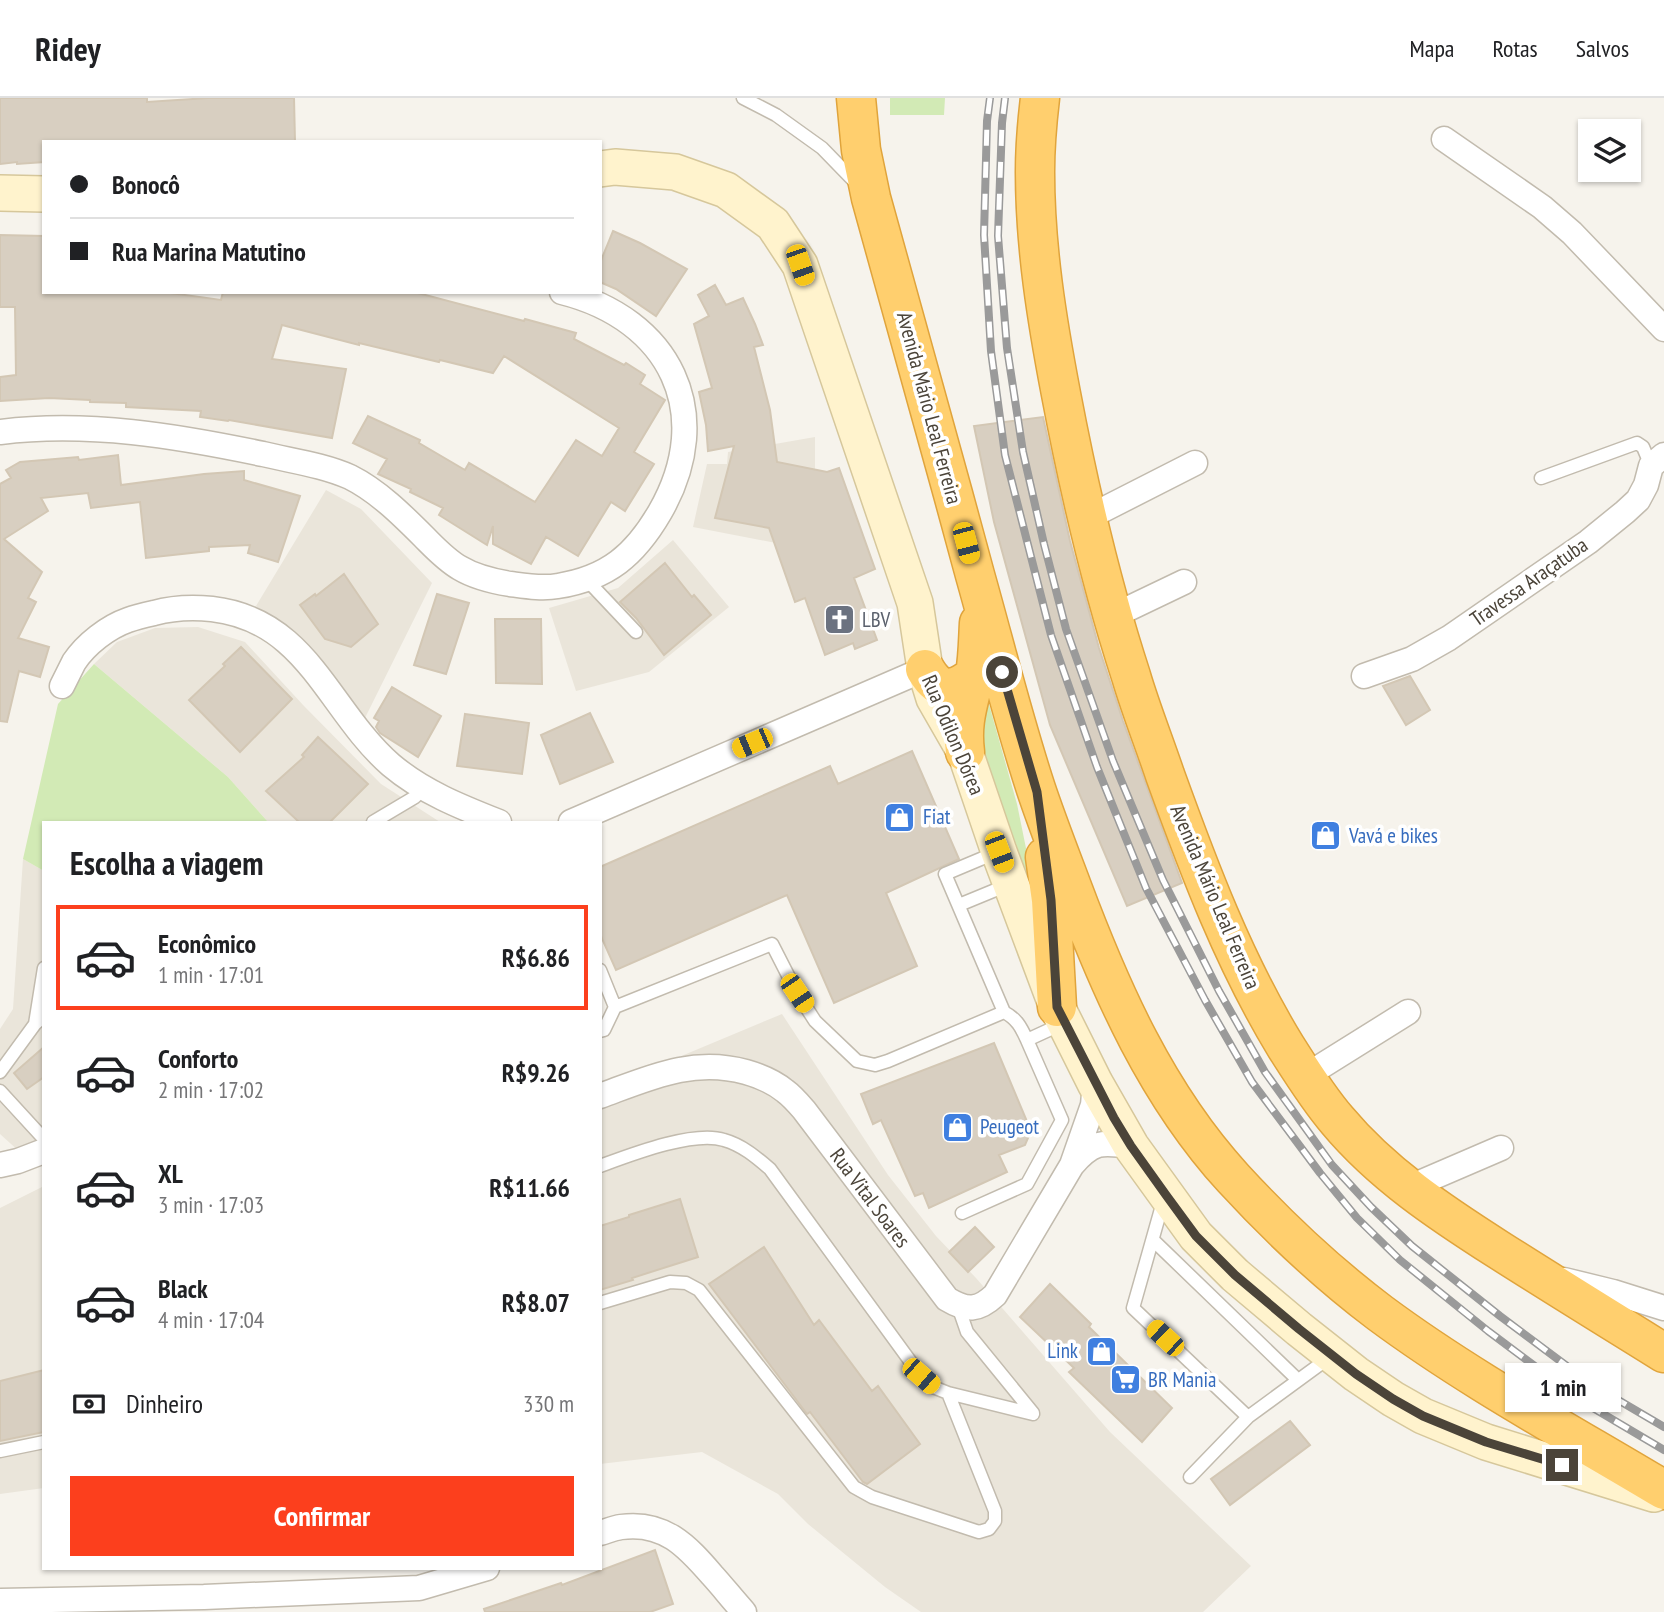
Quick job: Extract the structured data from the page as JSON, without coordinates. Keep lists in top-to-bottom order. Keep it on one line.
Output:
{"streets":{"highway":["Avenida Mário Leal Ferreira"],"street":["Travessa Araçatuba","Rua Odilon Dórea","Rua Vital Soares"]},"places":{"church":["LBV"],"shop":["Fiat","Vavá e bikes","Peugeot","Link"],"supermarket":["BR Mania"]},"page":{"header":"Ridey","nav":["Mapa","Rotas","Salvos"],"banner":["Bonocô","Rua Marina Matutino"],"heading":"Escolha a viagem","list":[{"name":"Econômico","note":"1 min · 17:01","value":"R$6.86"},{"name":"Conforto","note":"2 min · 17:02","value":"R$9.26"},{"name":"XL","note":"3 min · 17:03","value":"R$11.66"},{"name":"Black","note":"4 min · 17:04","value":"R$8.07"}],"bubble":"1 min","pay":["Dinheiro","330 m"],"buttons":"Confirmar"}}
